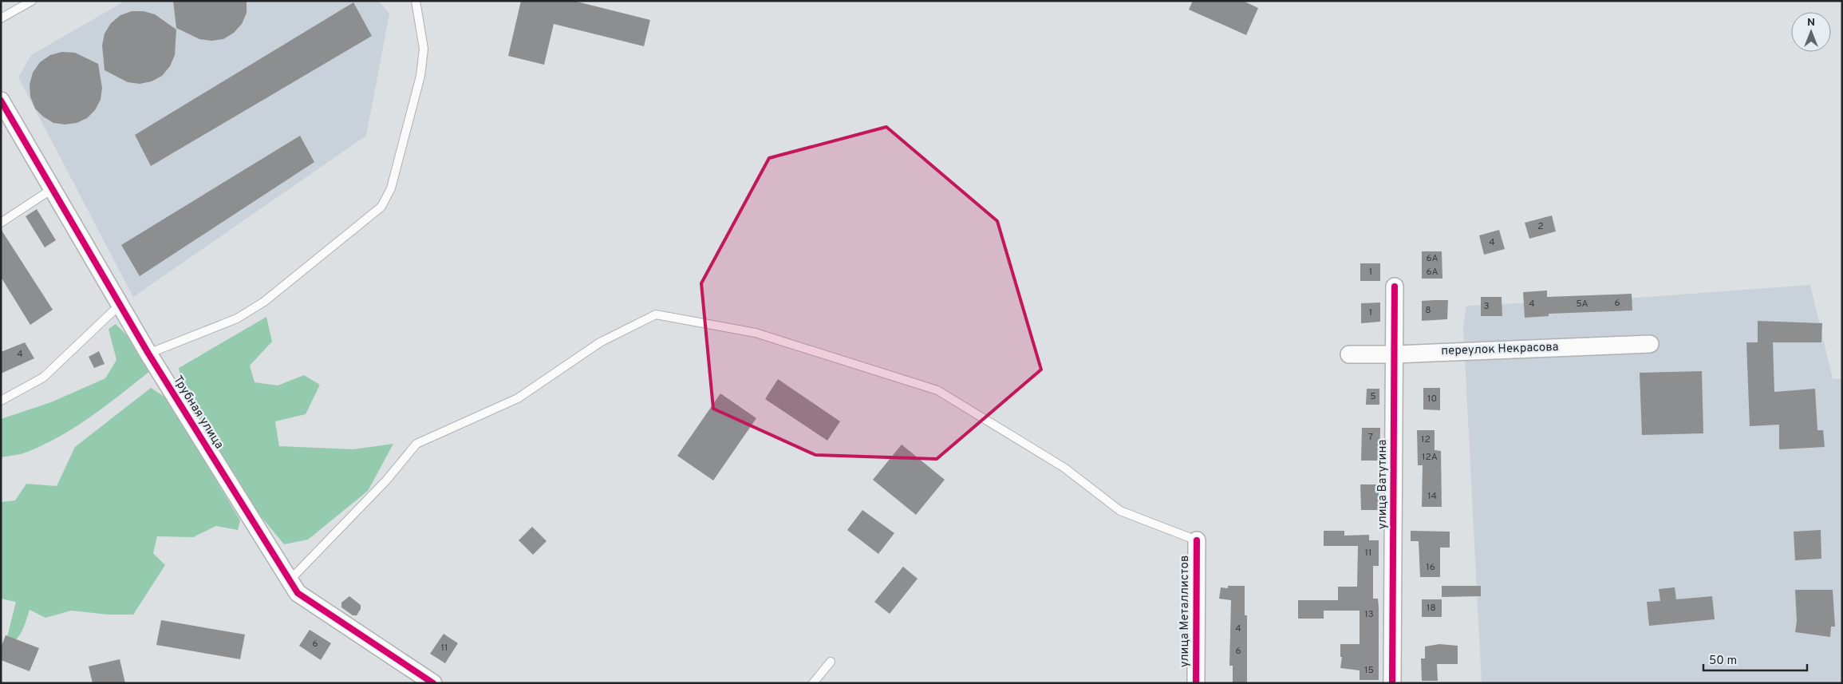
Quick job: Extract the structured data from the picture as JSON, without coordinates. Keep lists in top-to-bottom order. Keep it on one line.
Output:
{"streets":{"street":["переулок Некрасова","Трубная улица","улица Ватутина","улица Металлистов"]},"crossings":[["переулок Некрасова","улица Ватутина"]],"house_numbers":["2","4","6А","1","6А","6","4","5А","3","8","1","4","5","10","7","12","12А","14","11","16","18","13","4","6","11","6","15"],"scale_bar":"50 m","north":"top"}
